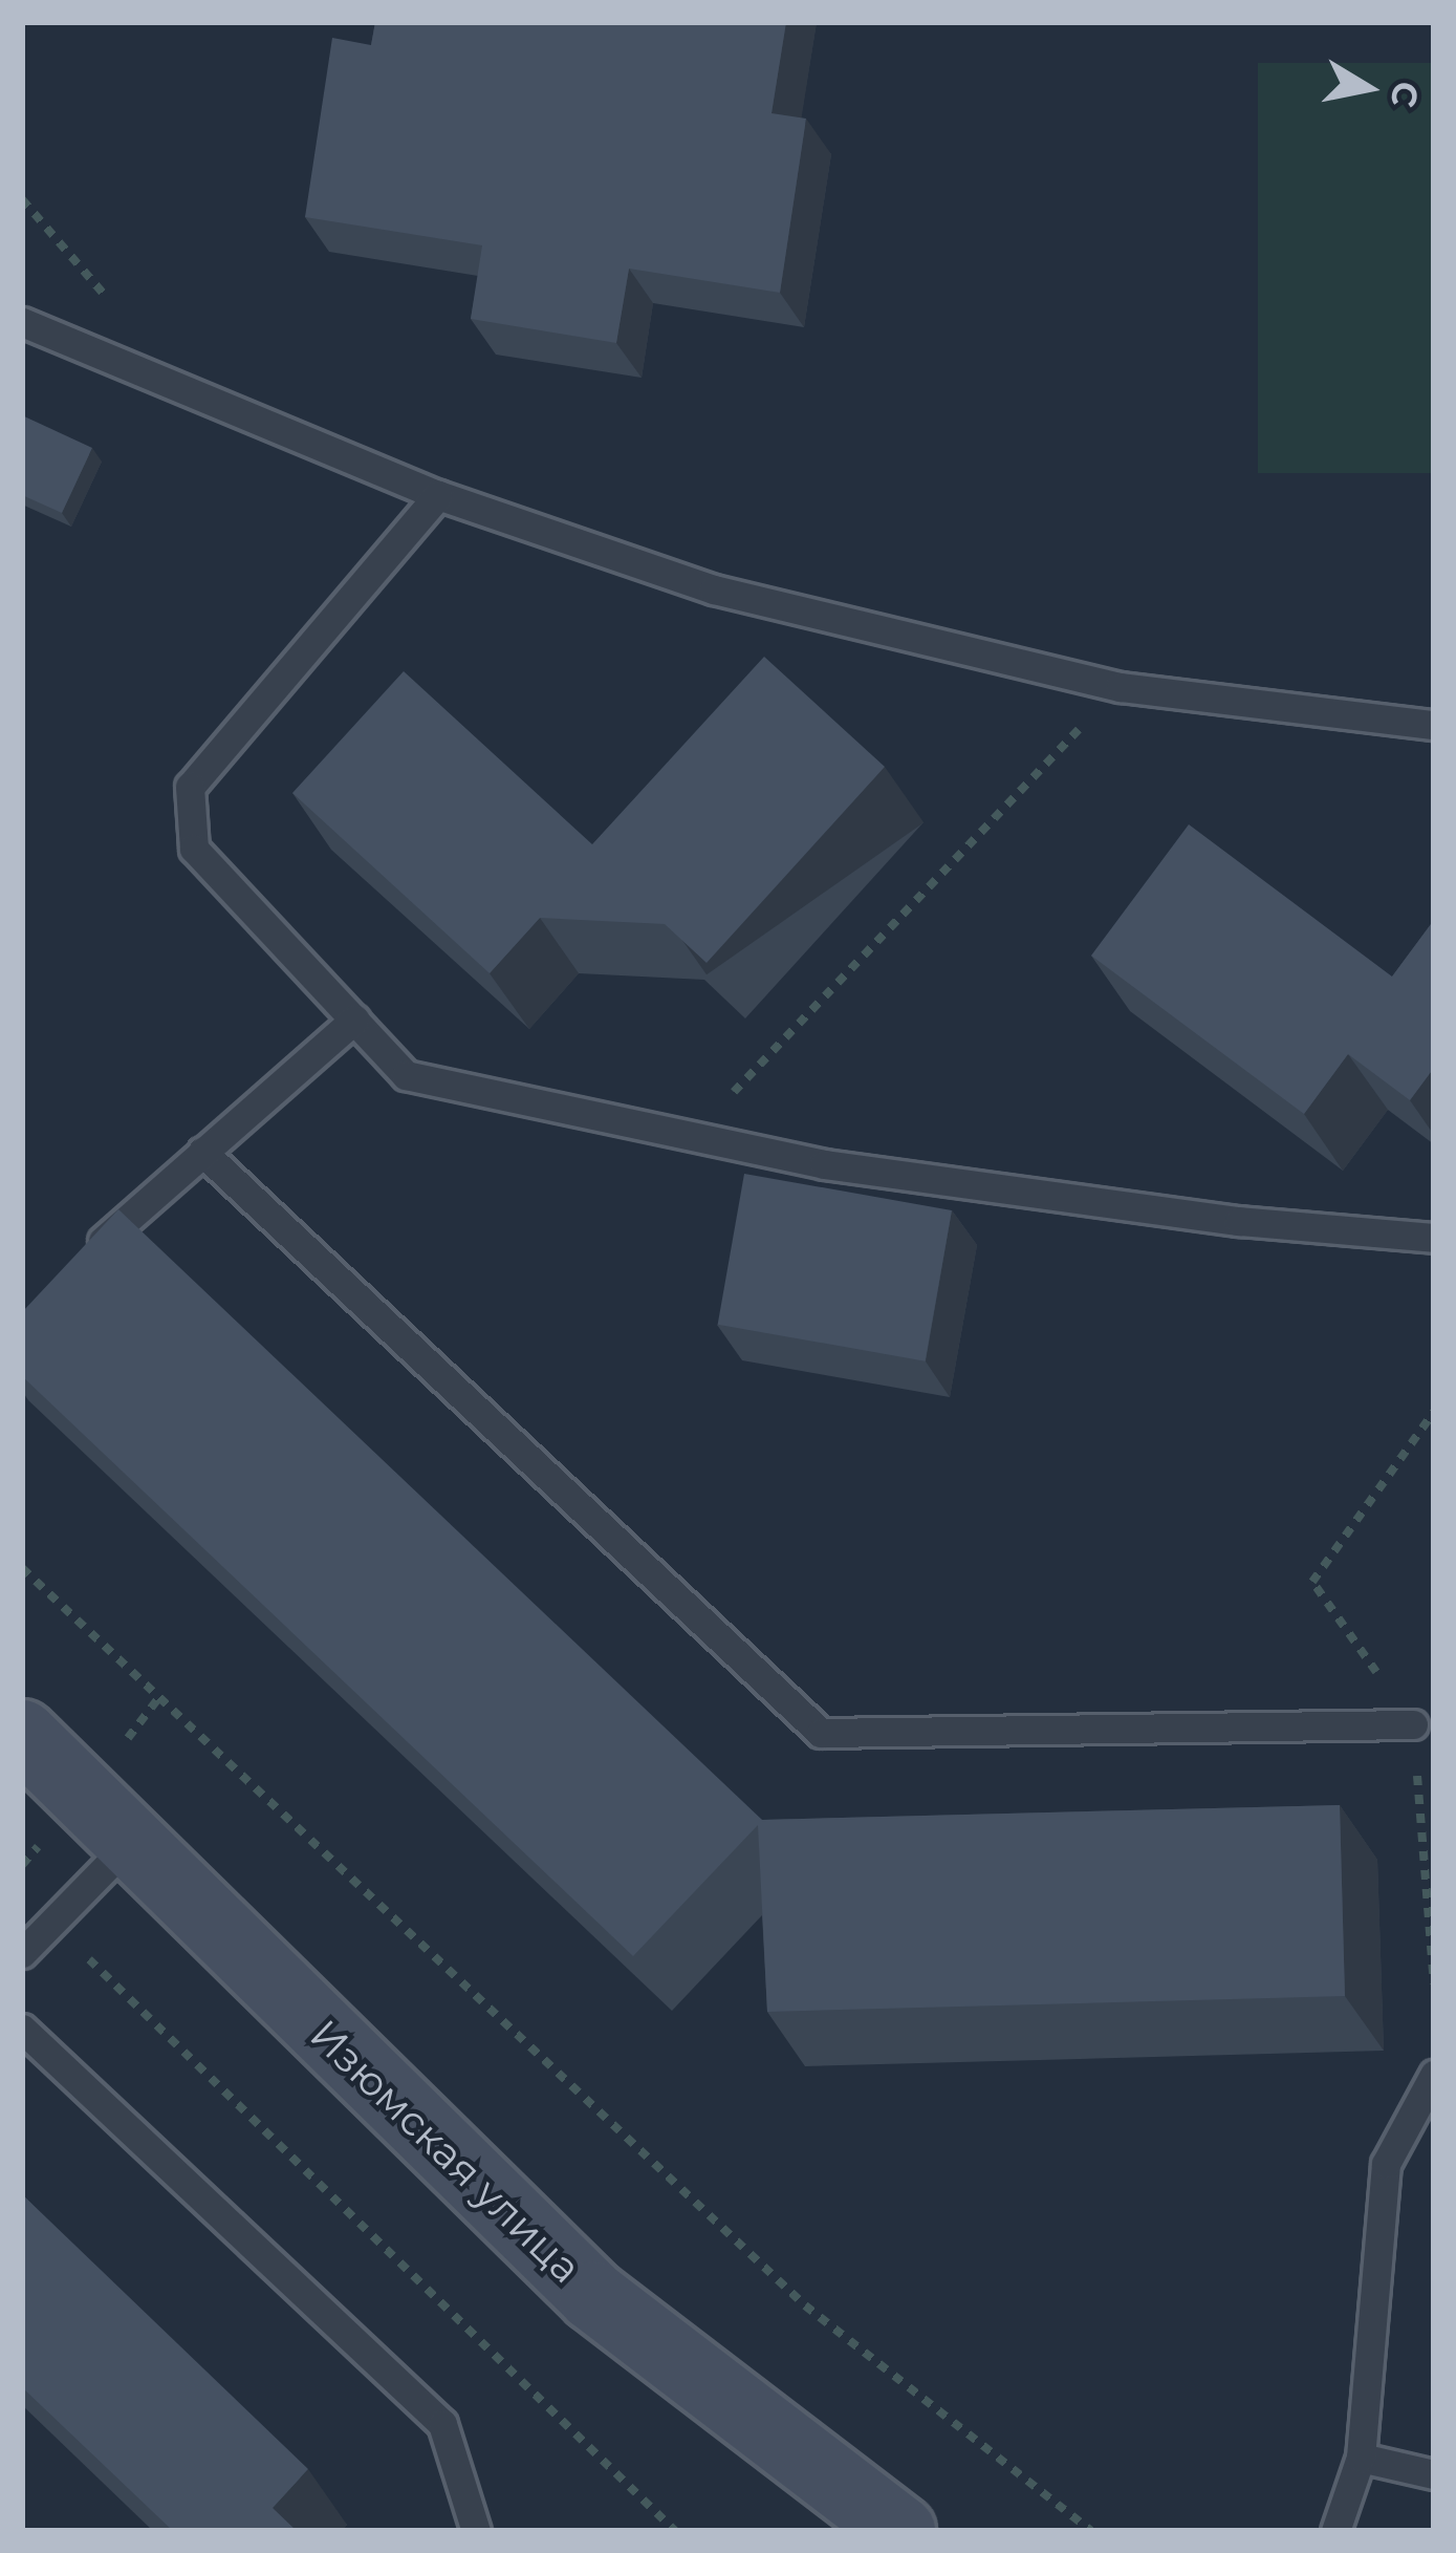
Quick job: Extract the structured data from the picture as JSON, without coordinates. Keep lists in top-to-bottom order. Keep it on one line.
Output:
{"streets":{"street":["Изюмская улица"]},"north":"right"}
